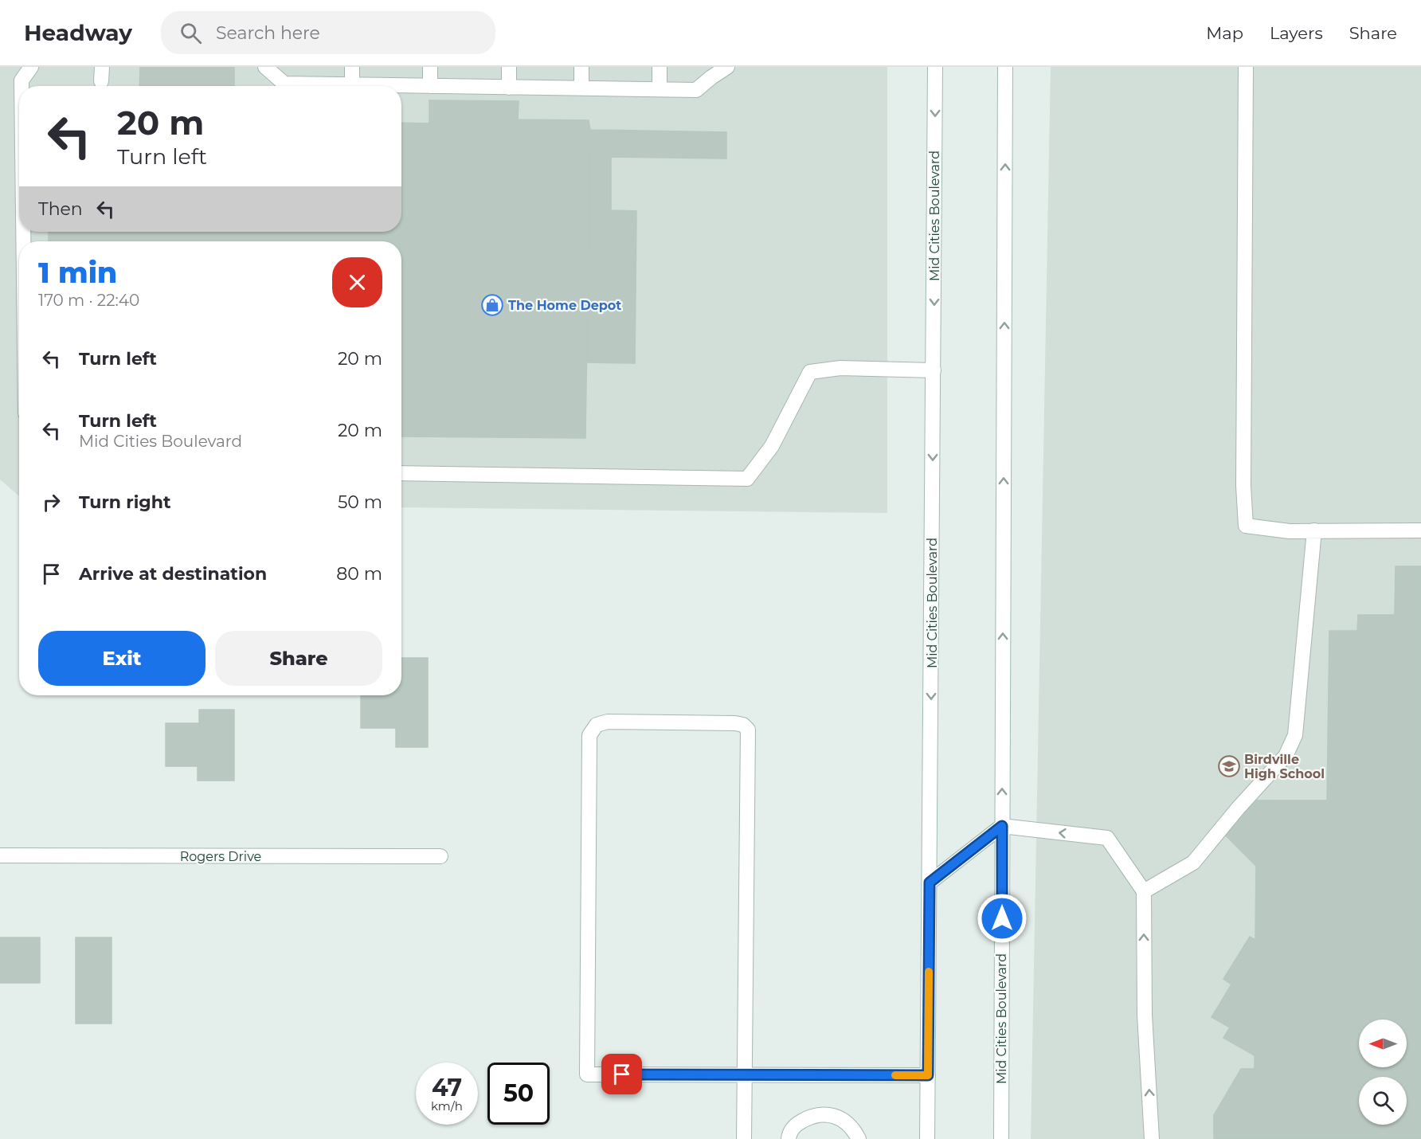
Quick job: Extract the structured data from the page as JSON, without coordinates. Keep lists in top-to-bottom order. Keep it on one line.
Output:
{"streets":{"main road":["Mid Cities Boulevard","Rogers Drive"]},"places":{"shop":["The Home Depot"],"school or university":["Birdville High School"]},"north":"left","page":{"header":"Headway","search":"Search here","nav":["Map","Layers","Share"],"turn":["20 m","Turn left"],"then":"Then","heading":["1 min","170 m · 22:40"],"list":[{"name":"Turn left","value":"20 m"},{"name":"Turn left","note":"Mid Cities Boulevard","value":"20 m"},{"name":"Turn right","value":"50 m"},{"name":"Arrive at destination","value":"80 m"}],"buttons":["Exit","Share"],"speed":"47 km/h","limit":"50"}}
